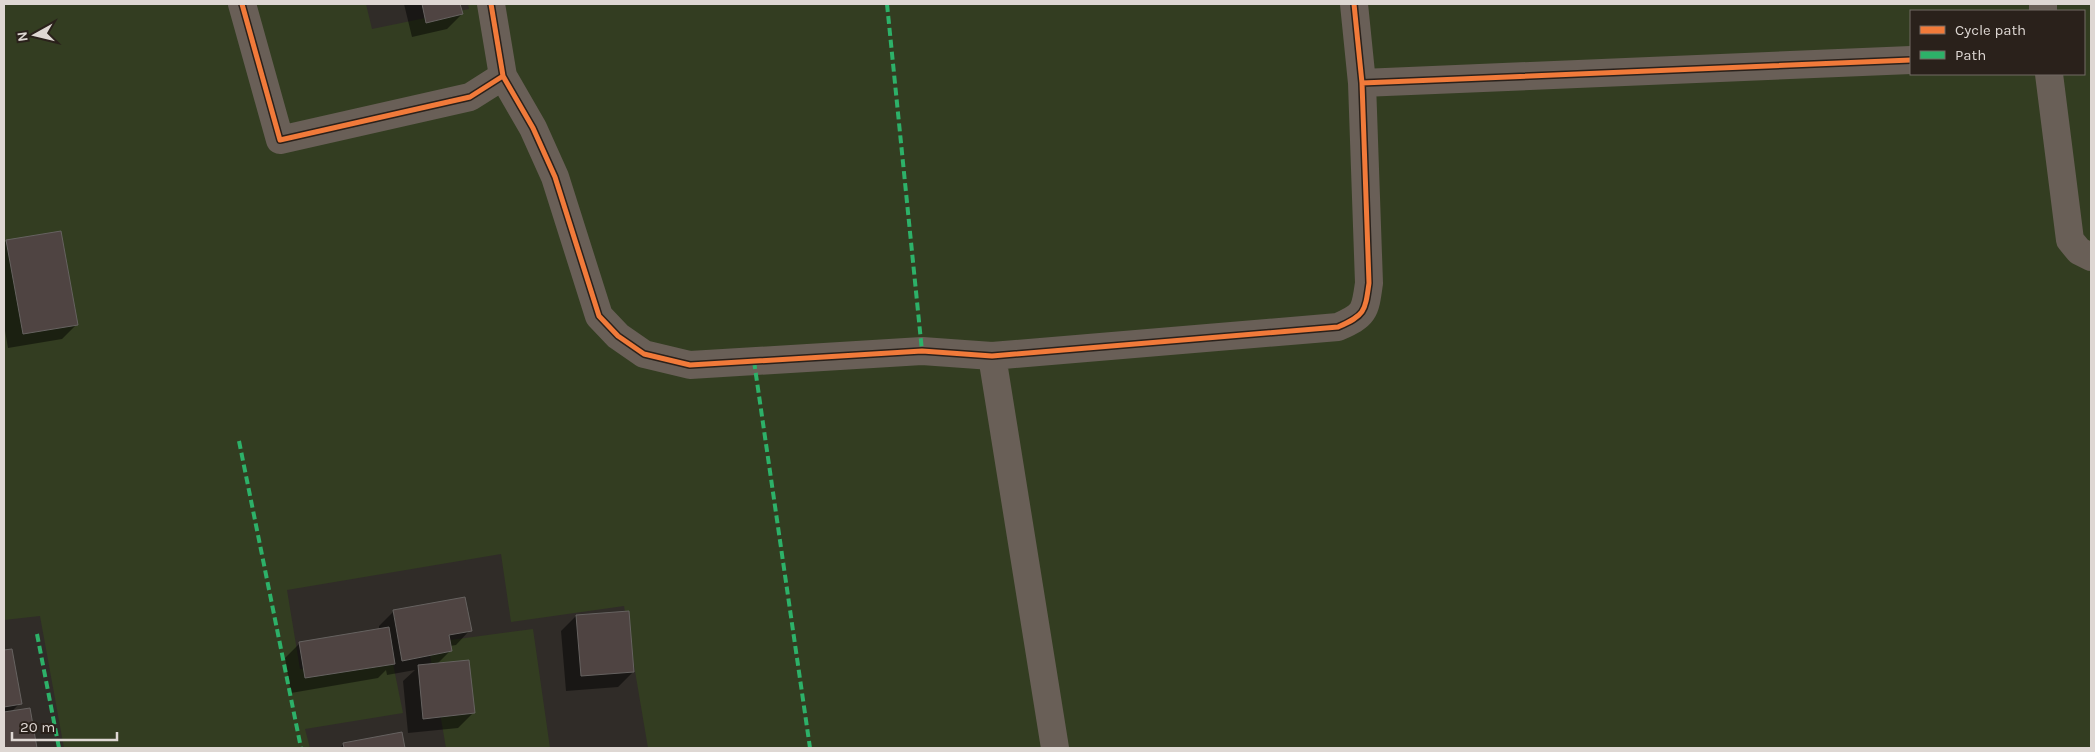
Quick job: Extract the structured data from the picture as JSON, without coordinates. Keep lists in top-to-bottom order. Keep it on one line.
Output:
{"legend":["Cycle path","Path"],"scale_bar":"20 m","north":"left"}
